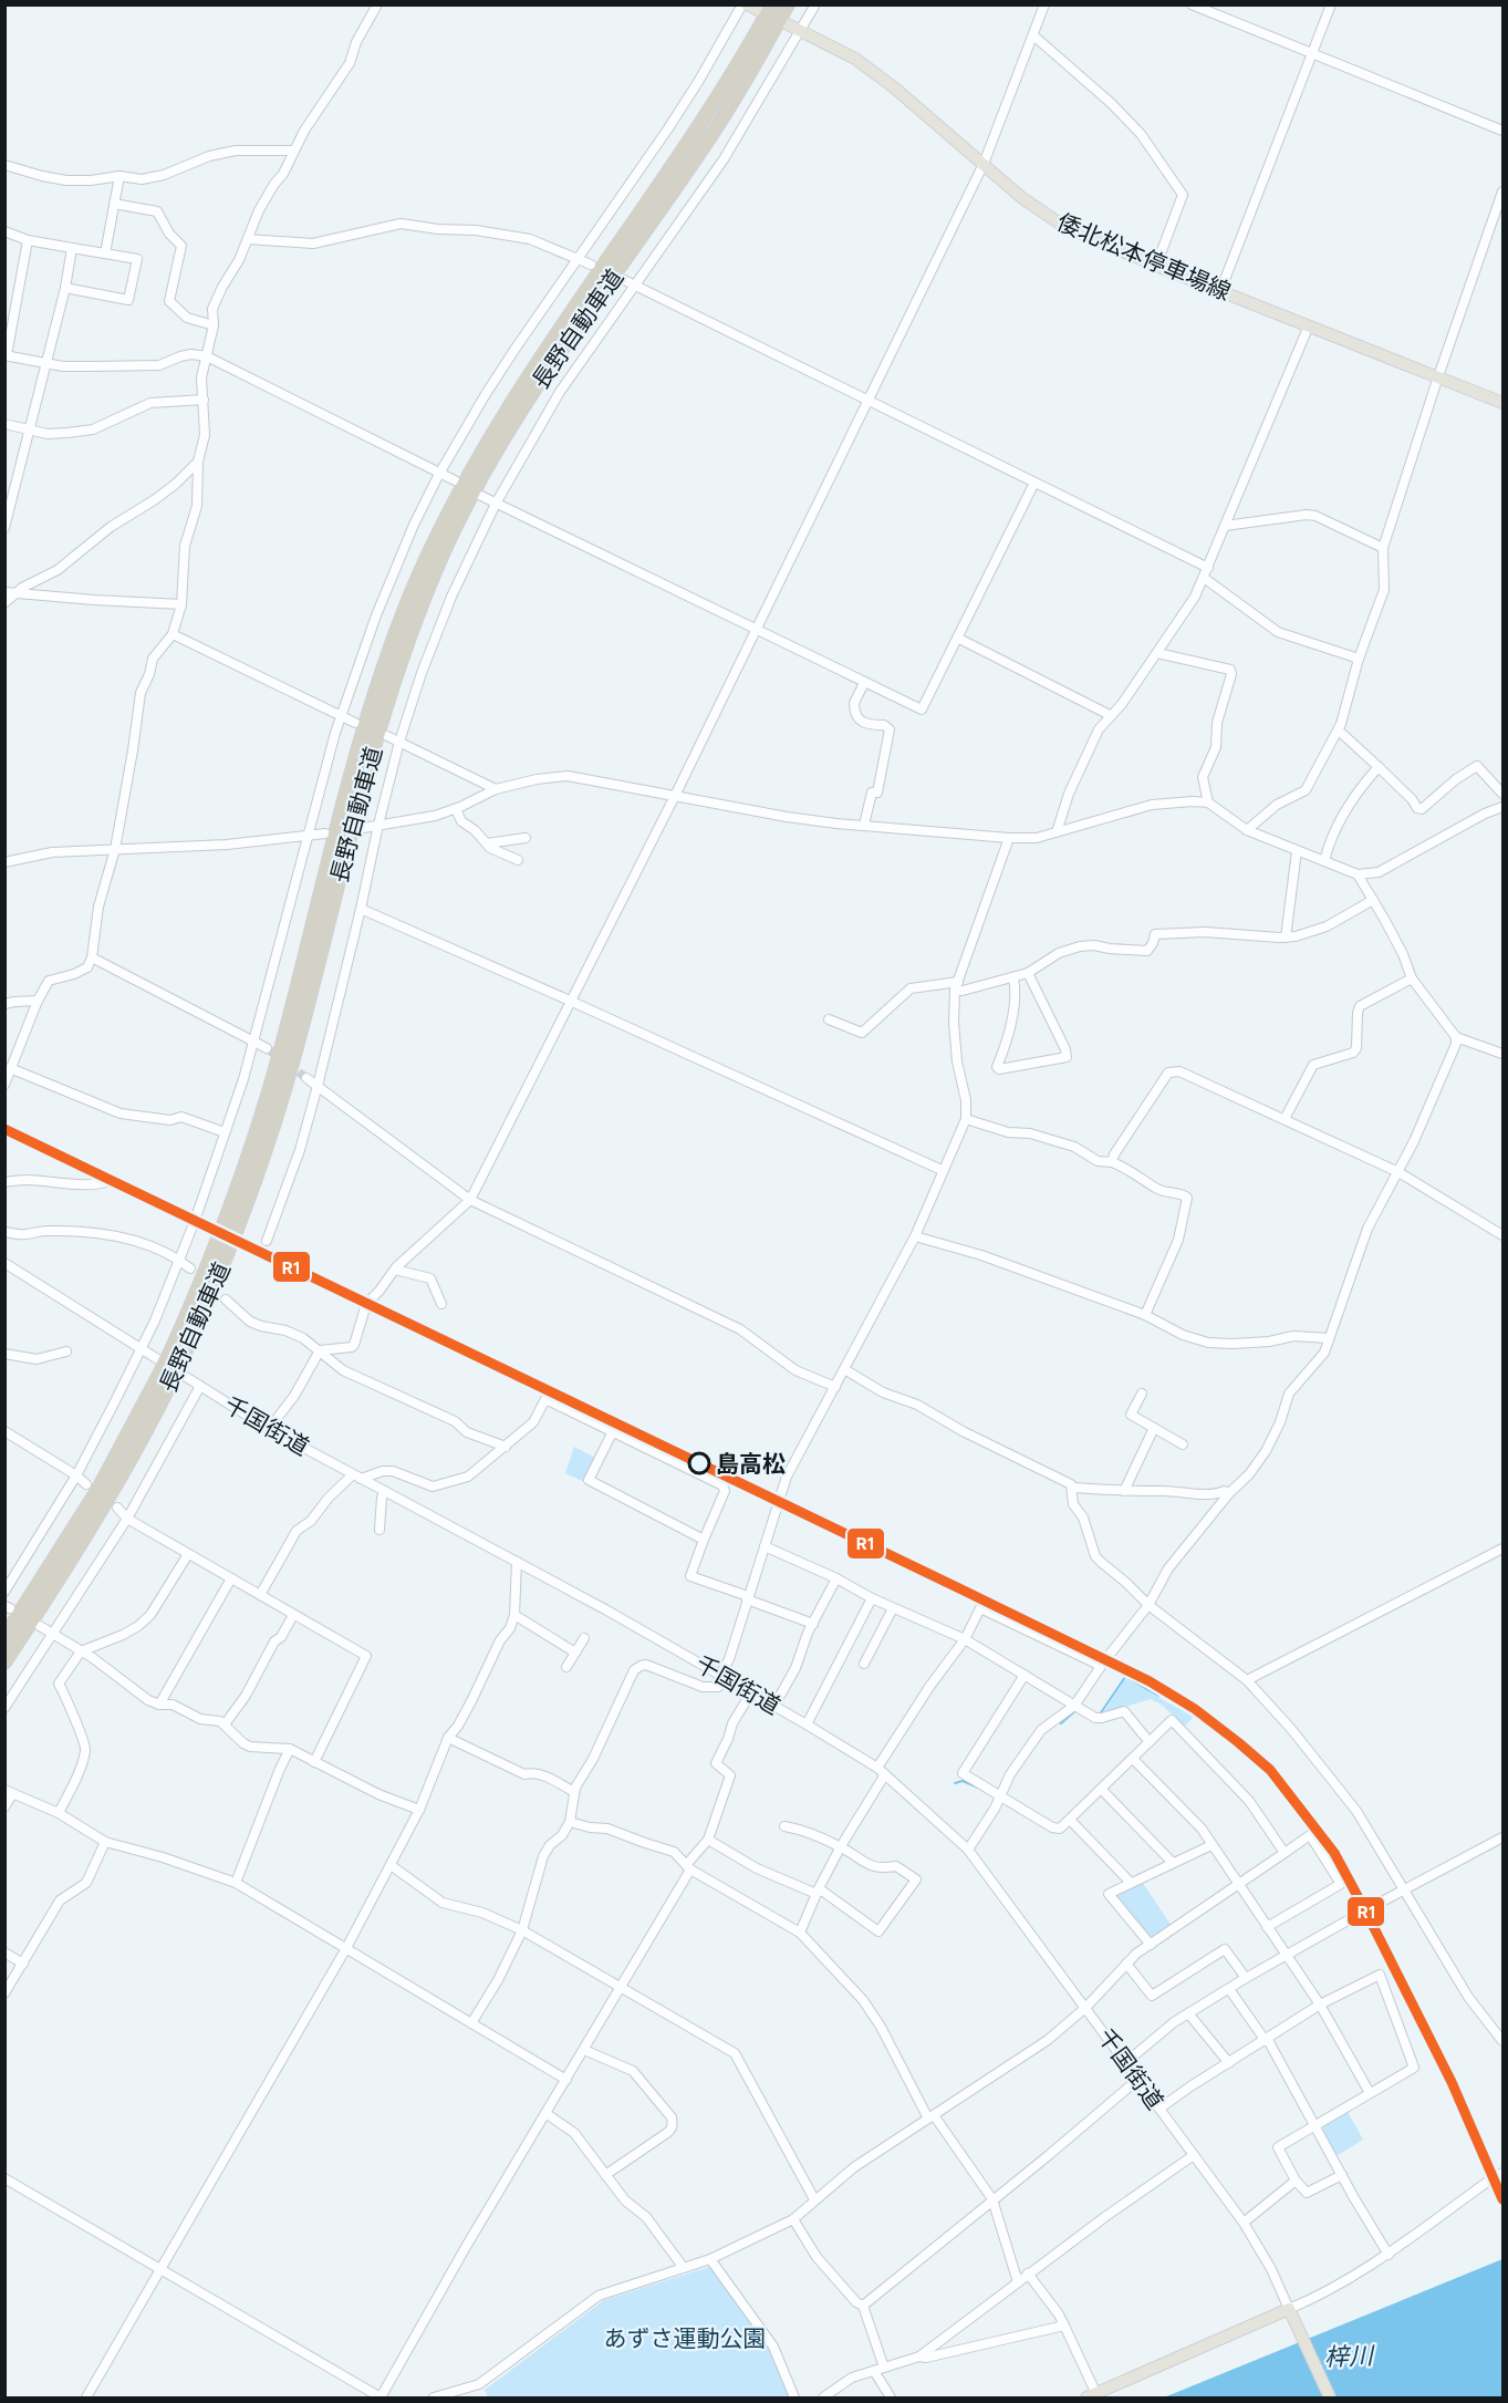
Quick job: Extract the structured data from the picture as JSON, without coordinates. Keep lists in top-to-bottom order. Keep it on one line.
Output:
{"streets":{"highway":["長野自動車道"],"main road":["倭北松本停車場線"],"street":["千国街道"]},"water":["梓川"],"parks":["あずさ運動公園"],"places":["島高松"],"lines":["transit line R1"]}
